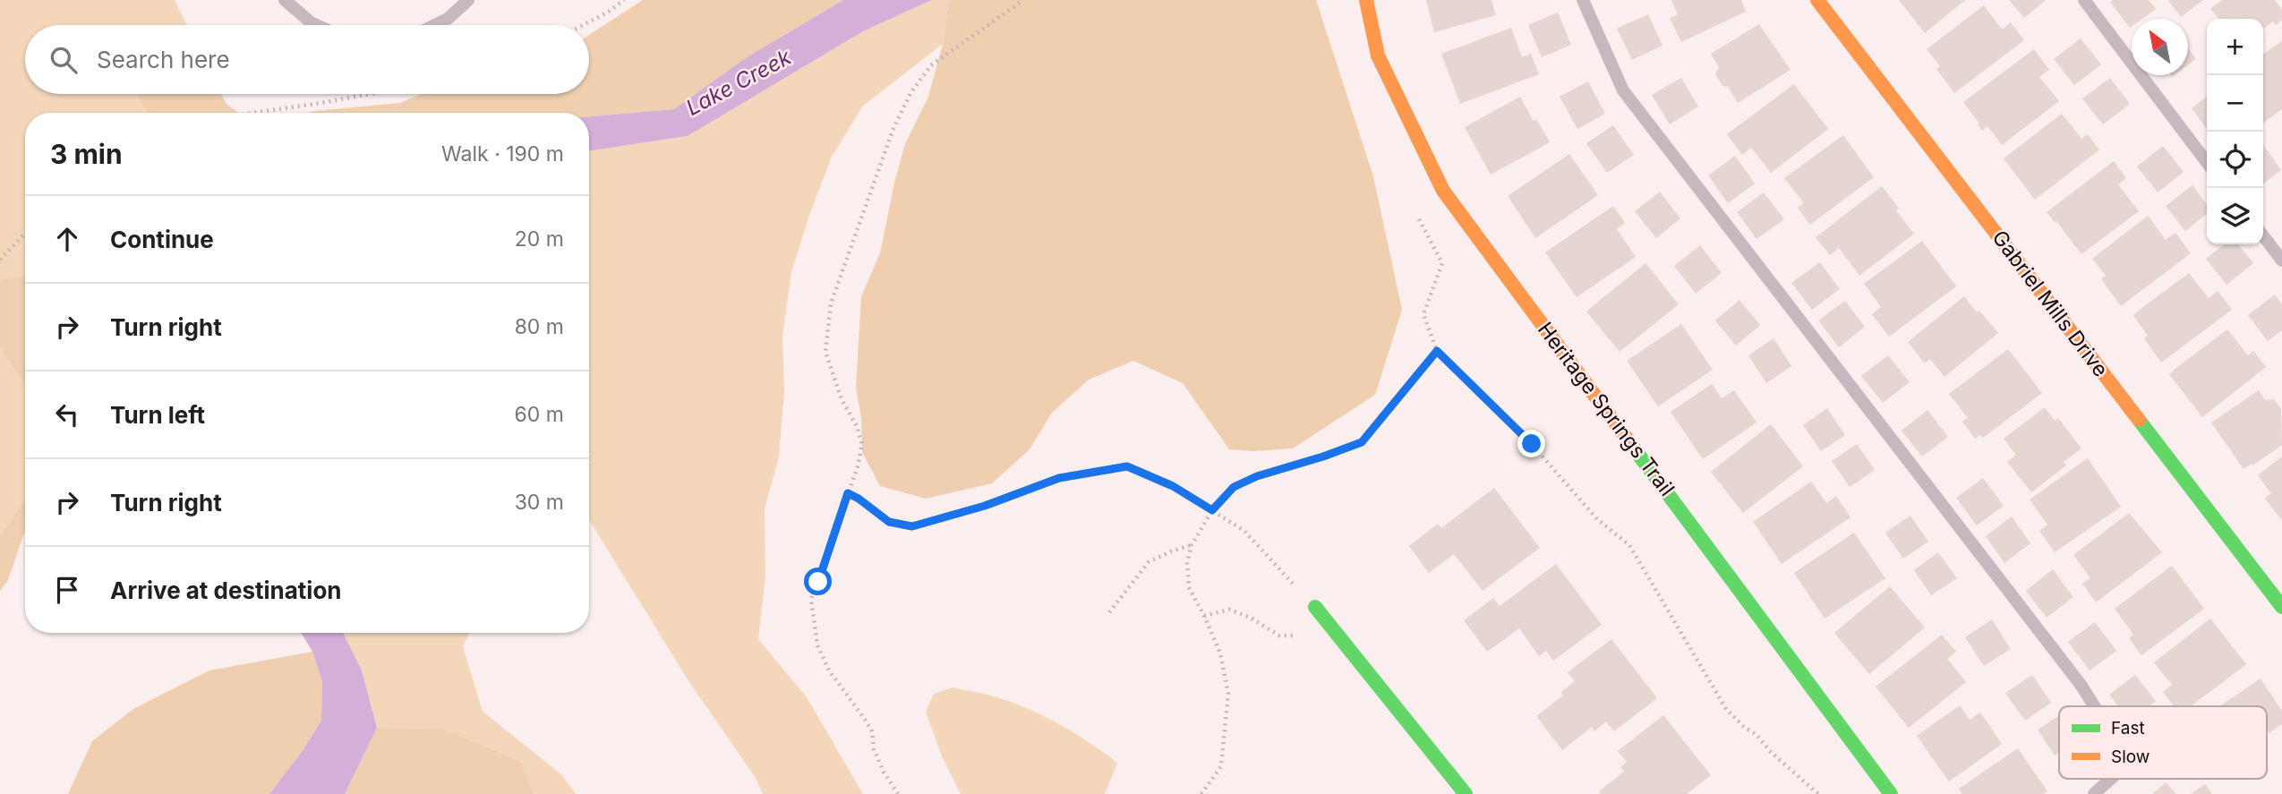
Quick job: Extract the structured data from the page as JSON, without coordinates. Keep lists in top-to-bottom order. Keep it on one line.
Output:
{"streets":{"street":["Gabriel Mills Drive","Heritage Springs Trail"]},"water":["Lake Creek"],"legend":["Fast","Slow"],"north":"top left","page":{"map_buttons":["+","−"],"search":"Search here","heading":["3 min","Walk · 190 m"],"list":[["Continue","20 m"],["Turn right","80 m"],["Turn left","60 m"],["Turn right","30 m"],"Arrive at destination"]}}
